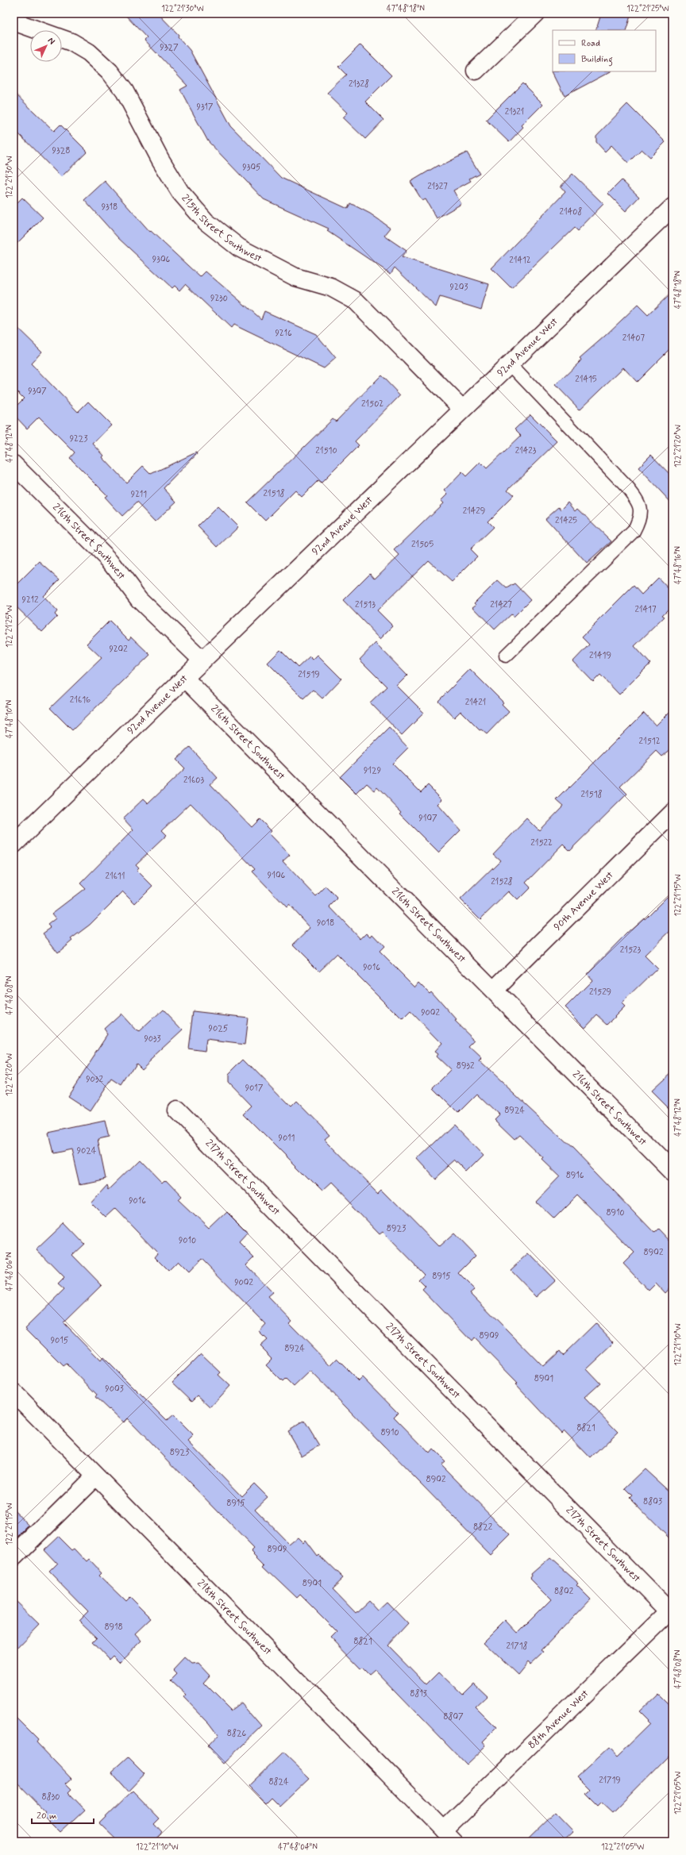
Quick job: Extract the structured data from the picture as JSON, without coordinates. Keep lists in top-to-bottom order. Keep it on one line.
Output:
{"streets":{"street":["215th Street Southwest","92nd Avenue West","216th Street Southwest","90th Avenue West","217th Street Southwest","218th Street Southwest","88th Avenue West"]},"crossings":[["215th Street Southwest","92nd Avenue West"],["92nd Avenue West","216th Street Southwest"],["216th Street Southwest","90th Avenue West"],["217th Street Southwest","88th Avenue West"],["218th Street Southwest","88th Avenue West"]],"house_numbers":["9327","21328","9317","21321","9328","9305","21327","9318","21408","9306","21412","9203","9230","9216","21407","21415","9307","21502","9223","21510","21423","21518","9211","21429","21425","21505","9212","21513","21427","21417","9202","21419","21519","21616","21421","21512","9129","21603","21518","9107","21522","9106","21611","21528","9018","21523","9016","21529","9002","9025","9033","8932","9032","9017","8924","9011","9024","8916","9016","8910","8923","9010","8902","8915","9002","8909","9015","8924","8901","9003","8821","8910","8923","8902","8803","8915","8822","8909","8901","8802","8918","8821","21718","8813","8807","8826","21719","8824","8830"],"legend":["Road","Building"],"scale_bar":"20 m","north":"top right","coordinates":["122°21'30\"W","47°48'18\"N","122°21'25\"W","47°48'12\"N","122°21'20\"W","47°48'16\"N","47°48'10\"N","122°21'15\"W","47°48'08\"N","47°48'06\"N","122°21'10\"W","122°21'05\"W","47°48'04\"N"]}
